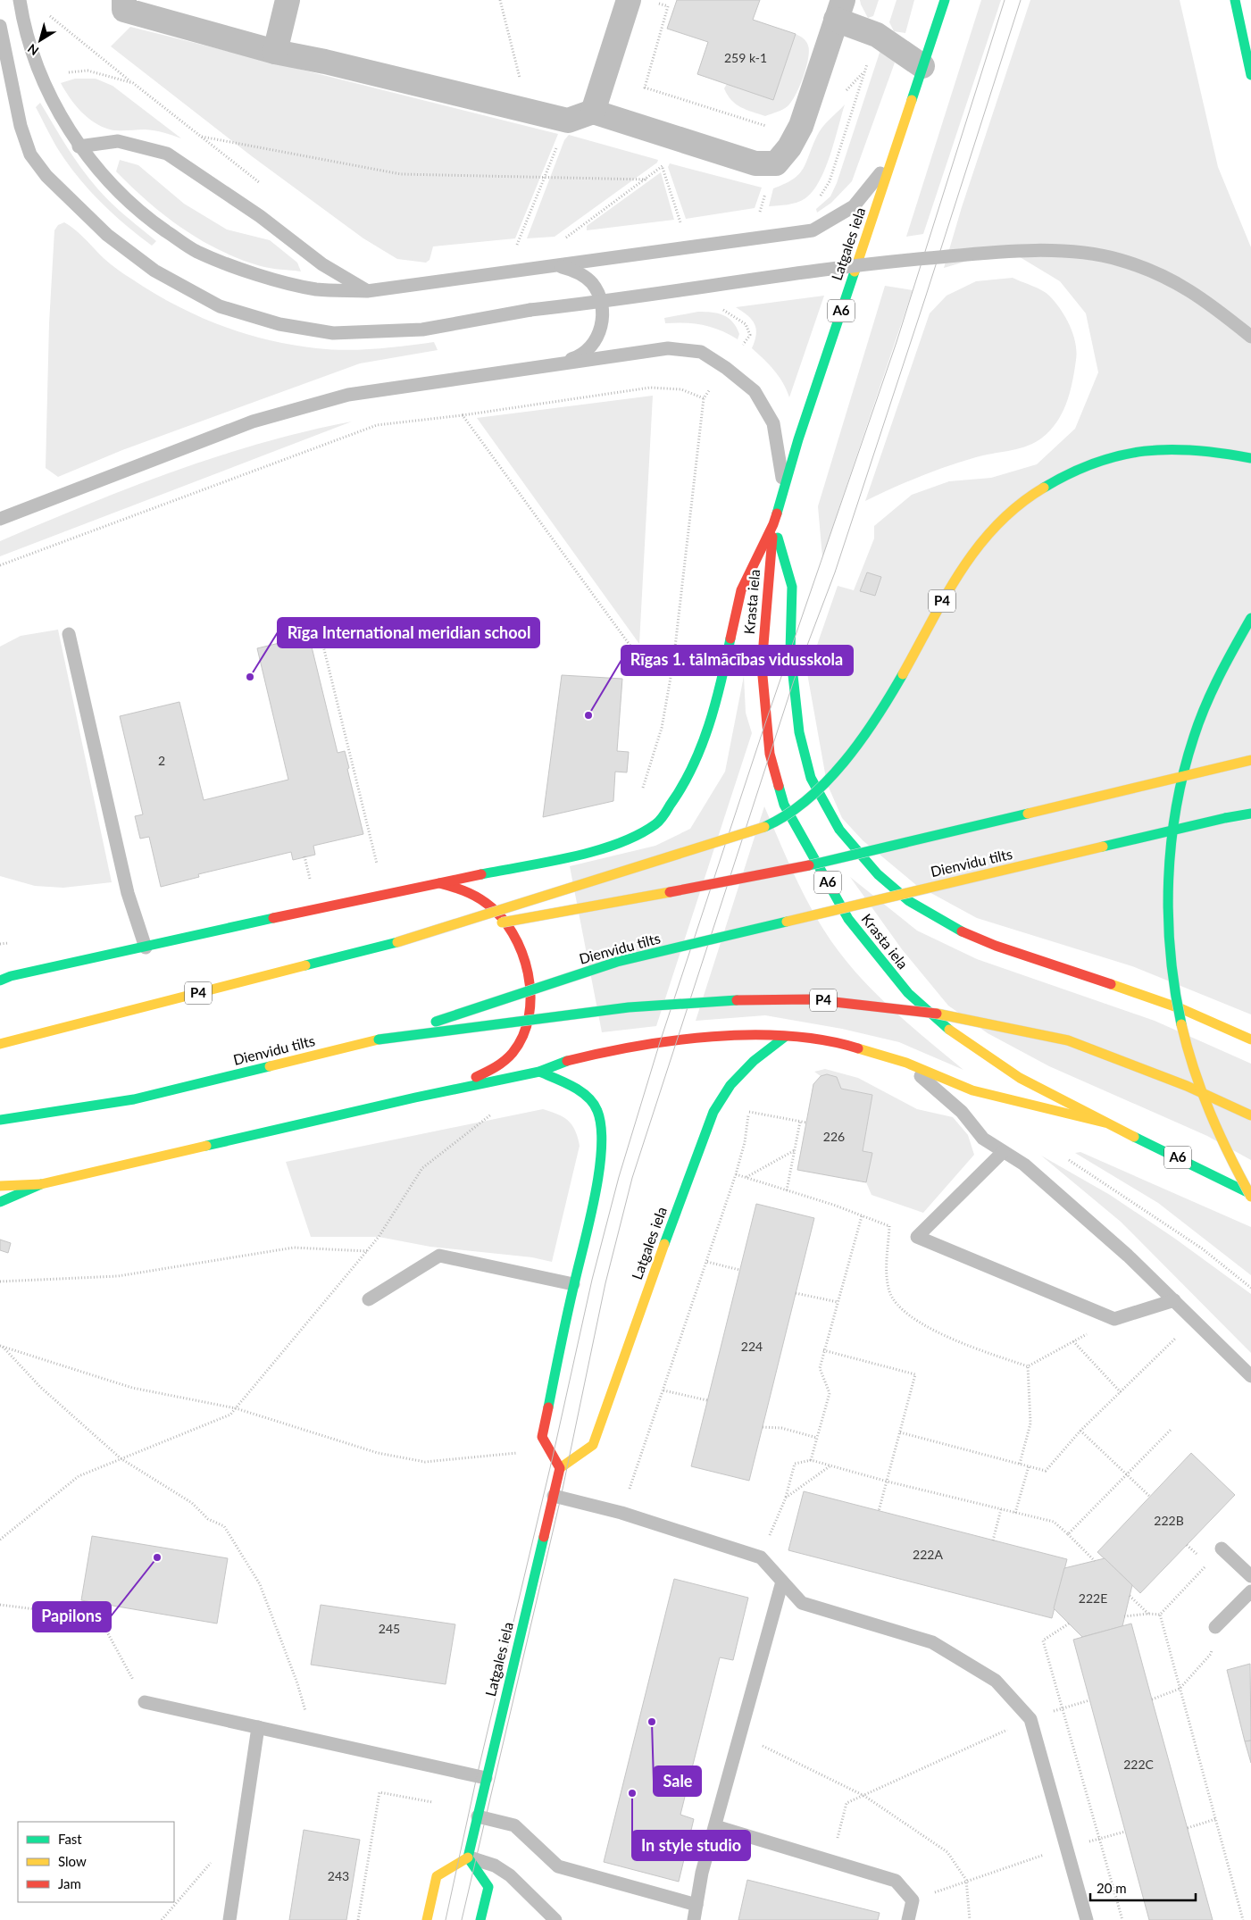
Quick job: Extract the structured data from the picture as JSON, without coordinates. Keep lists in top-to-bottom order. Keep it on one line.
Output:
{"streets":{"main road":["Latgales iela","A6","P4","Krasta iela","Dienvidu tilts"]},"crossings":[["Latgales iela","Krasta iela"],["P4","Dienvidu tilts"]],"places":["Rīga International meridian school","Rīgas 1. tālmācības vidusskola","Papilons","Sale","In style studio"],"house_numbers":["259 k-1","2","226","224","222B","222A","222E","245","222C","243"],"legend":["Fast","Slow","Jam"],"scale_bar":"20 m","north":"bottom left"}
